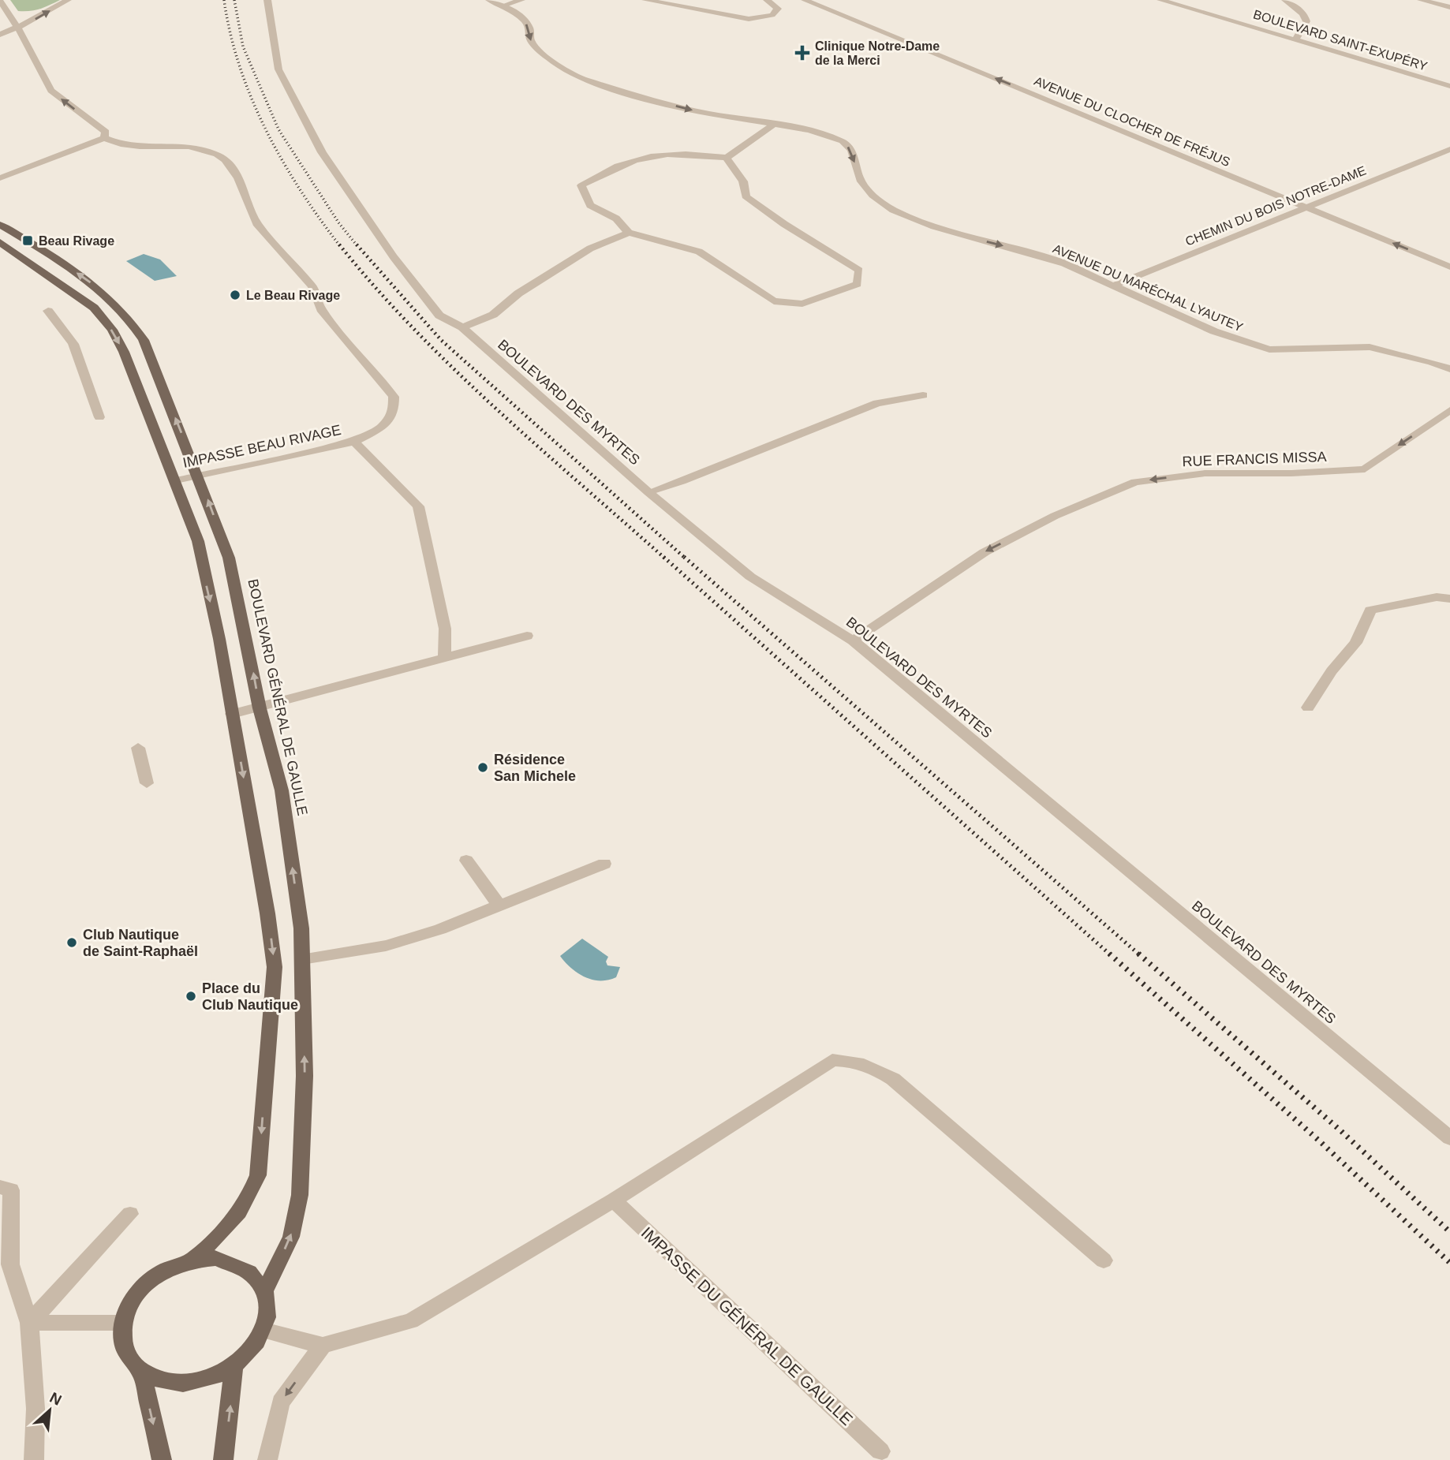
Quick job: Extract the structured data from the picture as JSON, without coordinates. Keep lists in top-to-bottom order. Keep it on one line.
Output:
{"streets":{"main road":["BOULEVARD GÉNÉRAL DE GAULLE"],"street":["BOULEVARD SAINT-EXUPÉRY","AVENUE DU CLOCHER DE FRÉJUS","CHEMIN DU BOIS NOTRE-DAME","AVENUE DU MARÉCHAL LYAUTEY","BOULEVARD DES MYRTES","IMPASSE BEAU RIVAGE","RUE FRANCIS MISSA","IMPASSE DU GÉNÉRAL DE GAULLE"]},"crossings":[["AVENUE DU CLOCHER DE FRÉJUS","CHEMIN DU BOIS NOTRE-DAME"],["CHEMIN DU BOIS NOTRE-DAME","AVENUE DU MARÉCHAL LYAUTEY"],["BOULEVARD DES MYRTES","RUE FRANCIS MISSA"],["IMPASSE BEAU RIVAGE","BOULEVARD GÉNÉRAL DE GAULLE"]],"one_way":["AVENUE DU CLOCHER DE FRÉJUS","AVENUE DU MARÉCHAL LYAUTEY","RUE FRANCIS MISSA"],"places":{"health":["Clinique Notre-Dame de la Merci"],"transit":["Beau Rivage"],"other":["Le Beau Rivage","Résidence San Michele","Club Nautique de Saint-Raphaël","Place du Club Nautique"]},"north":"top right"}
